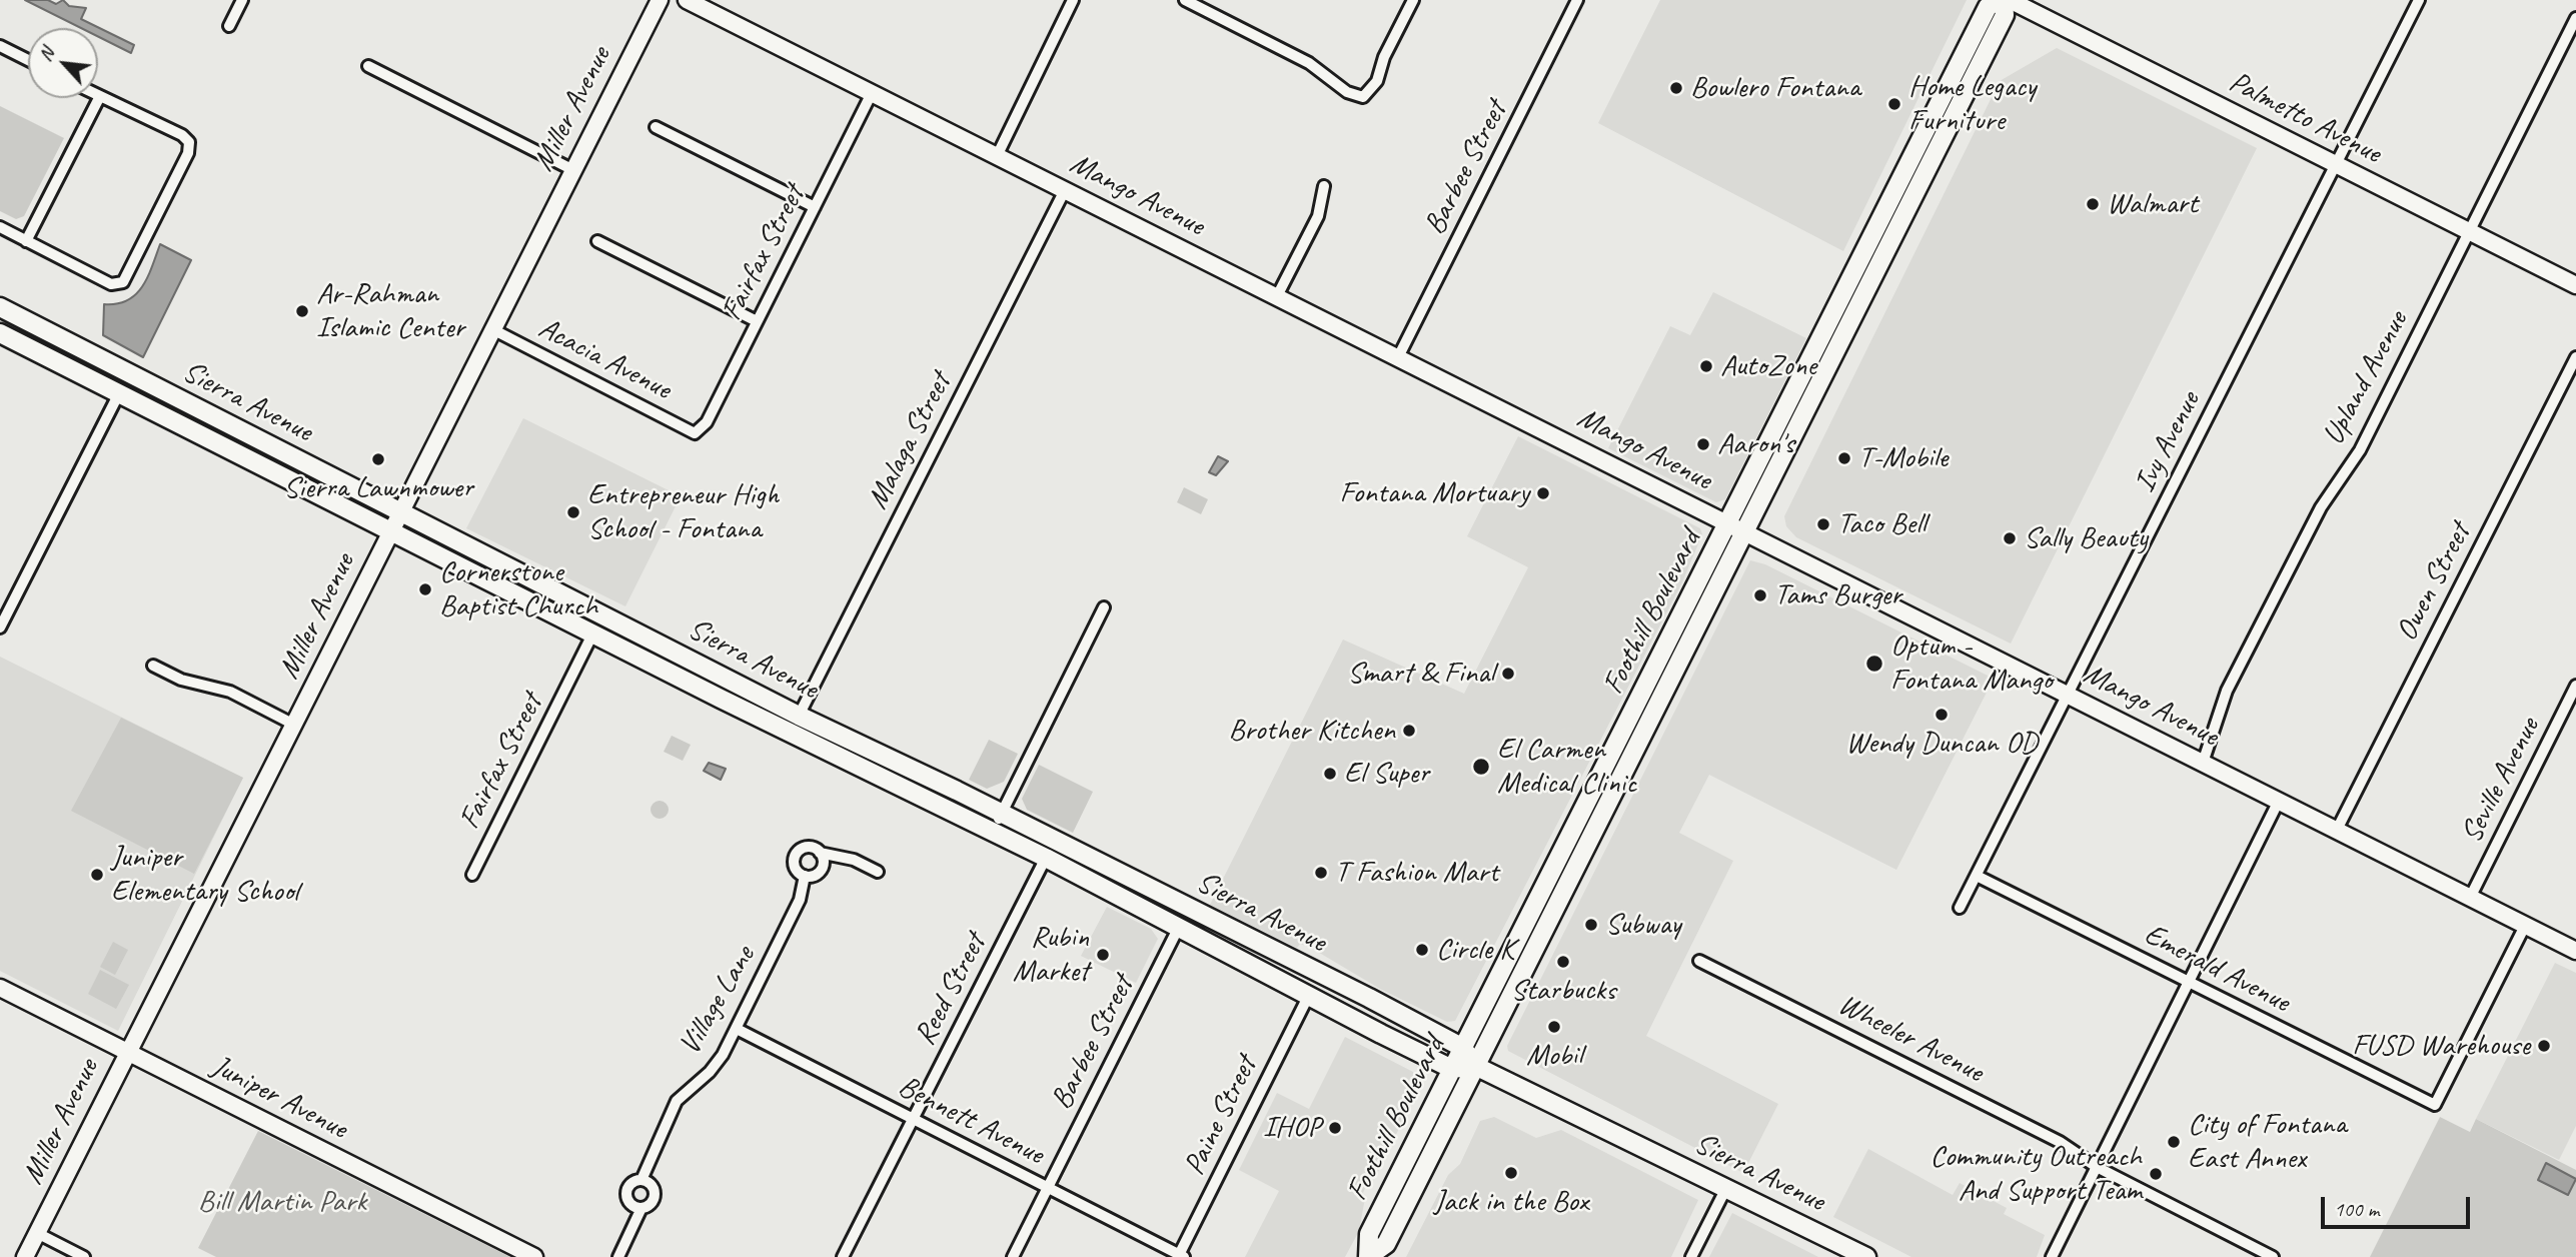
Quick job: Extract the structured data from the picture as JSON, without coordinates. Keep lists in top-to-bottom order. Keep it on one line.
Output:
{"streets":{"main road":["Sierra Avenue","Foothill Boulevard"],"street":["Miller Avenue","Palmetto Avenue","Barbee Street","Mango Avenue","Fairfax Street","Acacia Avenue","Upland Avenue","Malaga Street","Ivy Avenue","Owen Street","Seville Avenue","Emerald Avenue","Reed Street","Village Lane","Wheeler Avenue","Juniper Avenue","Paine Street","Bennett Avenue"]},"crossings":[["Miller Avenue","Acacia Avenue"],["Miller Avenue","Sierra Avenue"],["Miller Avenue","Juniper Avenue"],["Palmetto Avenue","Upland Avenue"],["Palmetto Avenue","Ivy Avenue"],["Barbee Street","Mango Avenue"],["Barbee Street","Sierra Avenue"],["Barbee Street","Bennett Avenue"],["Mango Avenue","Fairfax Street"],["Mango Avenue","Upland Avenue"],["Mango Avenue","Malaga Street"],["Mango Avenue","Ivy Avenue"],["Mango Avenue","Owen Street"],["Mango Avenue","Foothill Boulevard"],["Mango Avenue","Seville Avenue"],["Mango Avenue","Emerald Avenue"],["Fairfax Street","Acacia Avenue"],["Fairfax Street","Sierra Avenue"],["Sierra Avenue","Malaga Street"],["Sierra Avenue","Foothill Boulevard"],["Sierra Avenue","Reed Street"],["Sierra Avenue","Paine Street"],["Ivy Avenue","Emerald Avenue"],["Reed Street","Bennett Avenue"],["Village Lane","Bennett Avenue"],["Paine Street","Bennett Avenue"]],"parks":["Bill Martin Park"],"places":["Bowlero Fontana","Home Legacy Furniture","Walmart","Ar-Rahman Islamic Center","AutoZone","Aaron's","T-Mobile","Sierra Lawnmower","Fontana Mortuary","Entrepreneur High School - Fontana","Taco Bell","Sally Beauty","Cornerstone Baptist Church","Tams Burger","Optum - Fontana Mango","Smart & Final","Wendy Duncan OD","Brother Kitchen","El Carmen Medical Clinic","El Super","T Fashion Mart","Juniper Elementary School","Subway","Circle K","Rubin Market","Starbucks","Mobil","FUSD Warehouse","IHOP","City of Fontana East Annex","Jack in the Box","Community Outreach And Support Team"],"scale_bar":"100 m","north":"top left"}
